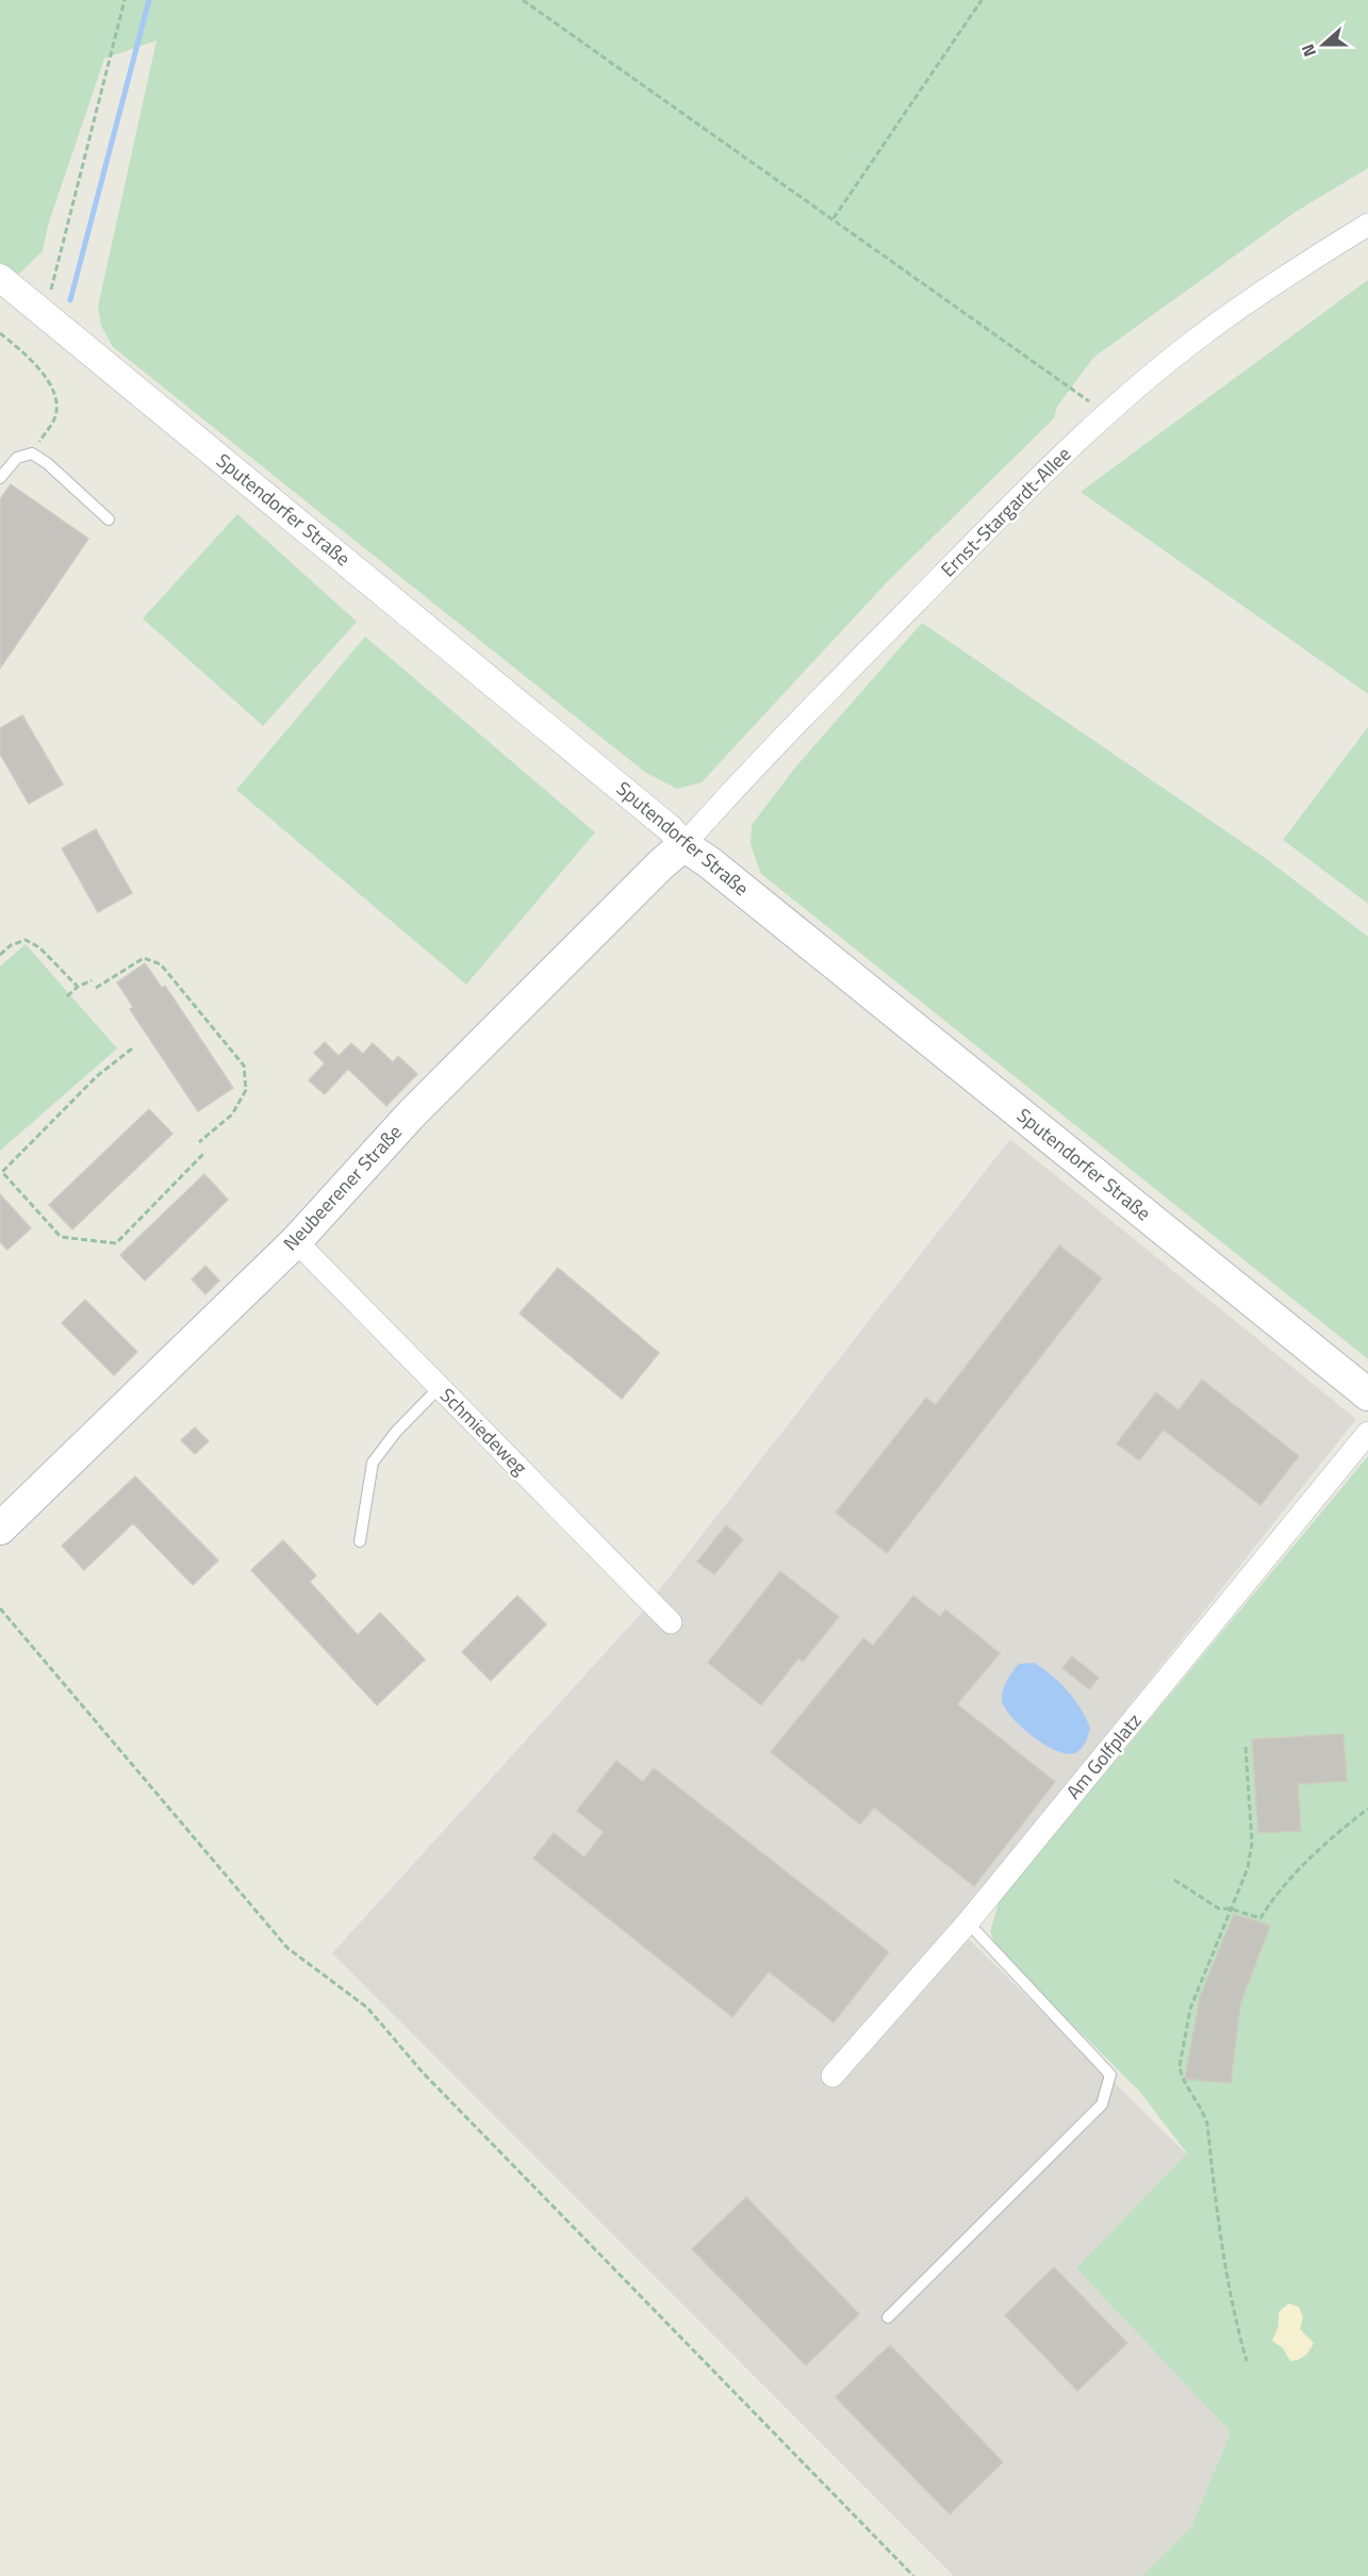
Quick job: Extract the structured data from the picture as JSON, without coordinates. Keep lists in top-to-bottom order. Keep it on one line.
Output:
{"streets":{"main road":["Sputendorfer Straße","Neubeerener Straße"],"street":["Ernst-Stargardt-Allee","Schmiedeweg","Am Golfplatz"]},"crossings":[["Sputendorfer Straße","Ernst-Stargardt-Allee"],["Sputendorfer Straße","Neubeerener Straße"],["Ernst-Stargardt-Allee","Neubeerener Straße"],["Neubeerener Straße","Schmiedeweg"]],"north":"left"}
